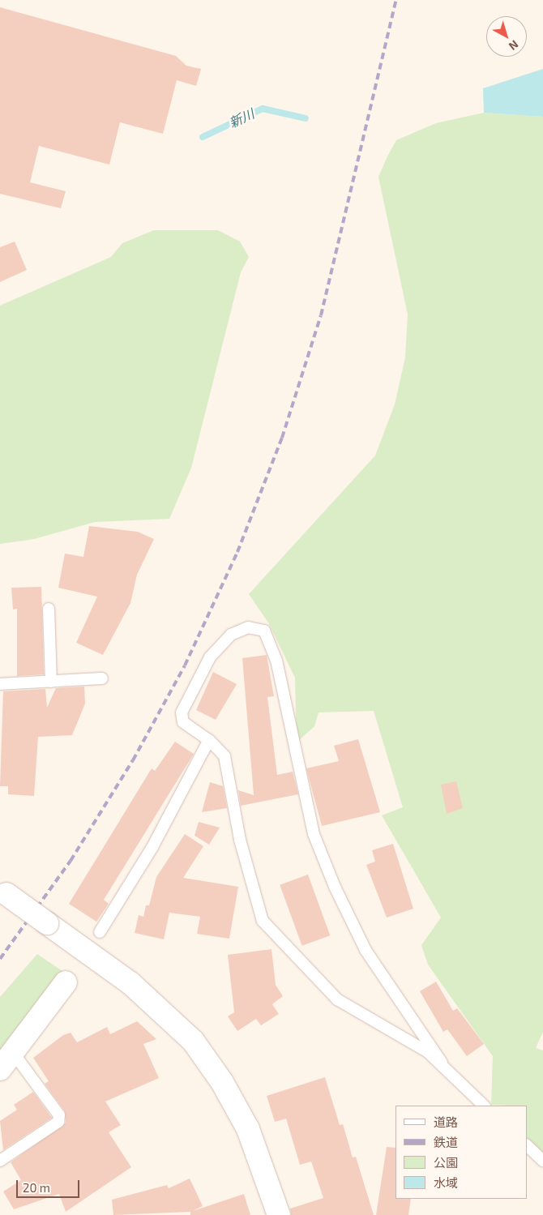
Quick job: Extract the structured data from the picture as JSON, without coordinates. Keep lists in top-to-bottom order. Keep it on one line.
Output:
{"water":["新川"],"legend":["道路","鉄道","公園","水域"],"scale_bar":"20 m","north":"bottom right"}
